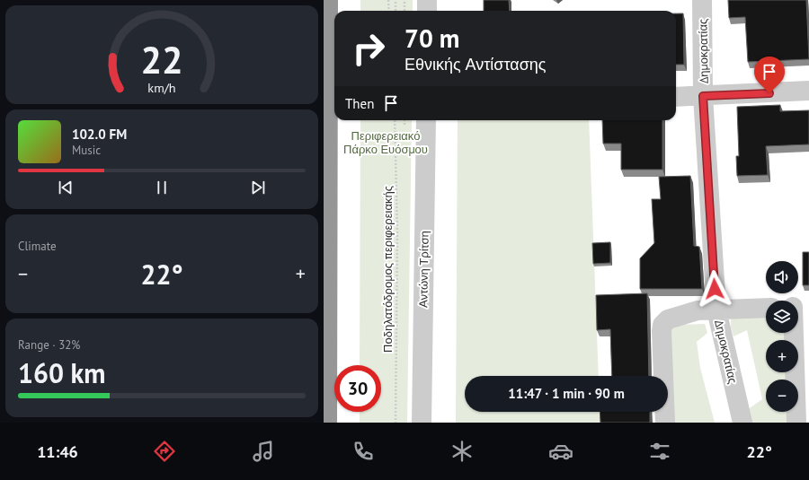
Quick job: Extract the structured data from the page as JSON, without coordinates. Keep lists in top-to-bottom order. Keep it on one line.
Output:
{"streets":{"street":["Δημοκρατίας","Αντώνη Τρίτση"],"path":["Ποδηλατόδρομος περιφερειακής"]},"parks":["Περιφερειακό Πάρκο Ευόσμου"],"page":{"turn":["70 m","Εθνικής Αντίστασης"],"then":"Then","song":["102.0 FM","Music"],"tile":["Climate",["Range · 32%","160 km"]],"heat":["−","22°","+"],"map_buttons":["+","−"],"limit":"30","trip":"11:47 · 1 min · 90 m","tabs":["11:46","22°"],"gauge":["22","km/h"]}}
